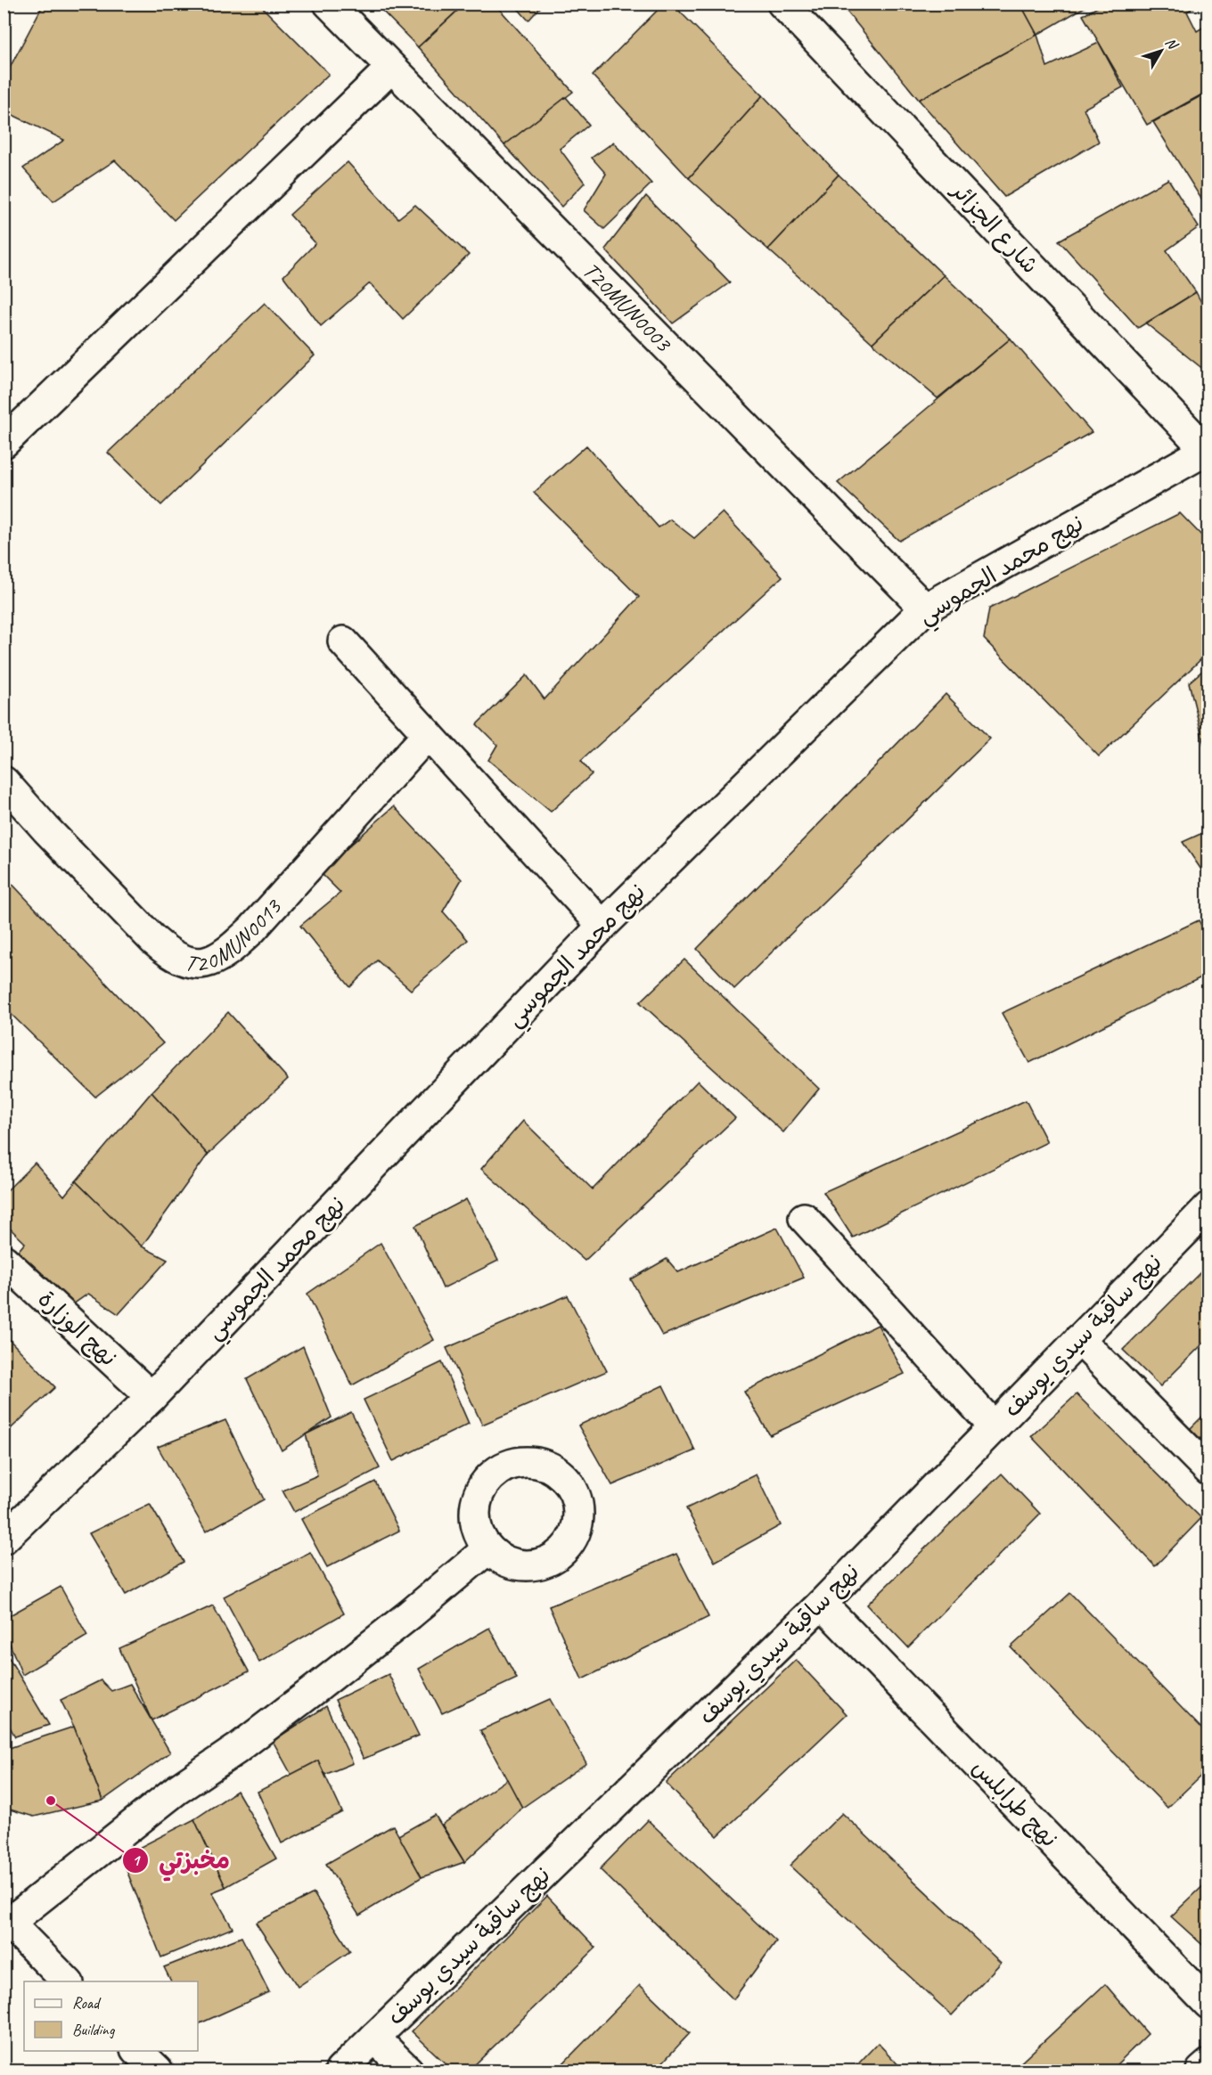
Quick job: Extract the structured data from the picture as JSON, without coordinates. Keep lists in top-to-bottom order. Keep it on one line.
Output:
{"streets":{"street":["شارع الجزائر","T20MUN0003","نهج محمد الجموسي","T20MUN0013","نهج الوزارة","نهج ساقية سيدي يوسف","نهج طرابلس"]},"crossings":[["شارع الجزائر","نهج محمد الجموسي"],["T20MUN0003","نهج محمد الجموسي"],["نهج محمد الجموسي","نهج الوزارة"],["نهج ساقية سيدي يوسف","نهج طرابلس"]],"places":["مخبزتي"],"legend":["Road","Building"],"north":"top right"}
